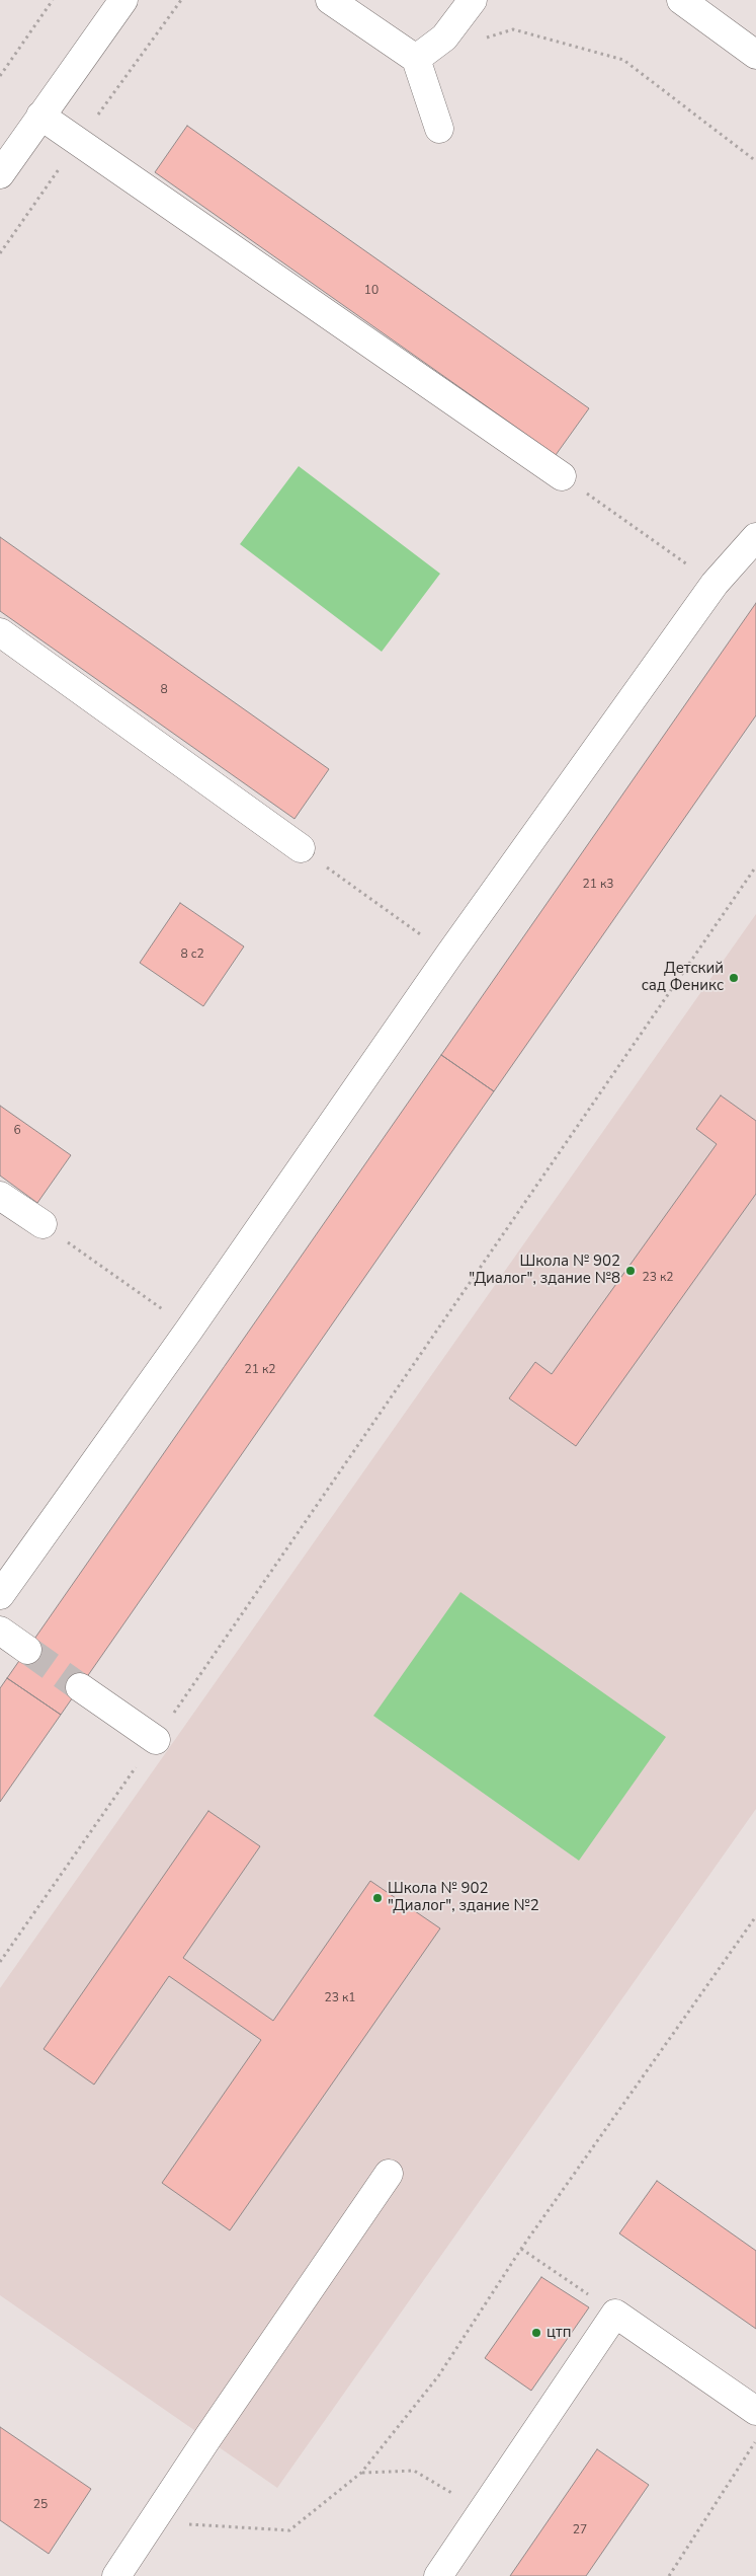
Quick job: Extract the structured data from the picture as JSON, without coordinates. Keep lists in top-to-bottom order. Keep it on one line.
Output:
{"places":["Детский сад Феникс","Школа № 902 \"Диалог\", здание №8","Школа № 902 \"Диалог\", здание №2","цтп"],"house_numbers":["10","8","21 к3","8 с2","6","23 к2","21 к2","23 к1","25","27"]}
